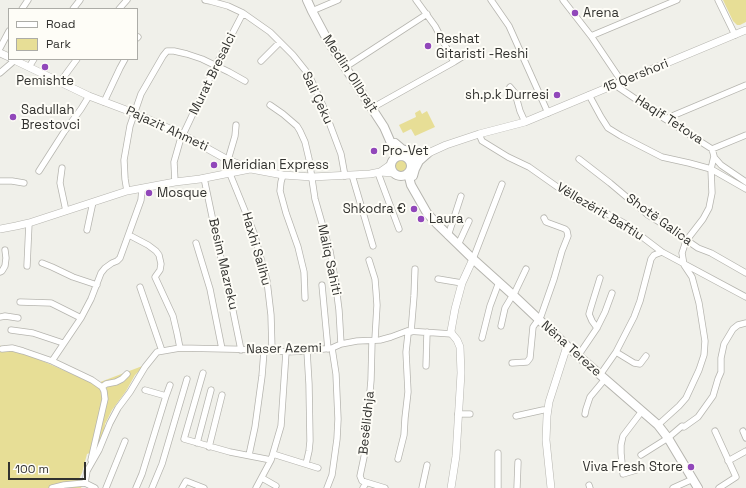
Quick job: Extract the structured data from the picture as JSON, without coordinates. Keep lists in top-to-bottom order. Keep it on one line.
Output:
{"streets":{"main road":["Medlin Ollbrajt","Nëna Tereze"],"street":["Murat Bresalci","15 Qershori","Sali Çeku","Haqif Tetova","Pajazit Ahmeti","Vëllezërit Baftiu","Shotë Galica","Haxhi Salihu","Maliq Sahiti","Besim Mazreku","Naser Azemi","Besëlidhja"]},"crossings":[["Murat Bresalci","Sali Çeku"],["Murat Bresalci","Pajazit Ahmeti"],["Medlin Ollbrajt","15 Qershori"],["Medlin Ollbrajt","Nëna Tereze"],["15 Qershori","Haqif Tetova"],["15 Qershori","Vëllezërit Baftiu"],["15 Qershori","Nëna Tereze"],["Sali Çeku","Pajazit Ahmeti"],["Pajazit Ahmeti","Maliq Sahiti"],["Haxhi Salihu","Naser Azemi"],["Maliq Sahiti","Naser Azemi"],["Besim Mazreku","Naser Azemi"],["Naser Azemi","Besëlidhja"]],"places":["Arena","Reshat Gitaristi -Reshi","Pemishte","sh.p.k Durresi","Sadullah Brestovci","Pro-Vet","Meridian Express","Mosque","Shkodra €","Laura","Viva Fresh Store"],"legend":["Road","Park"],"scale_bar":"100 m"}
